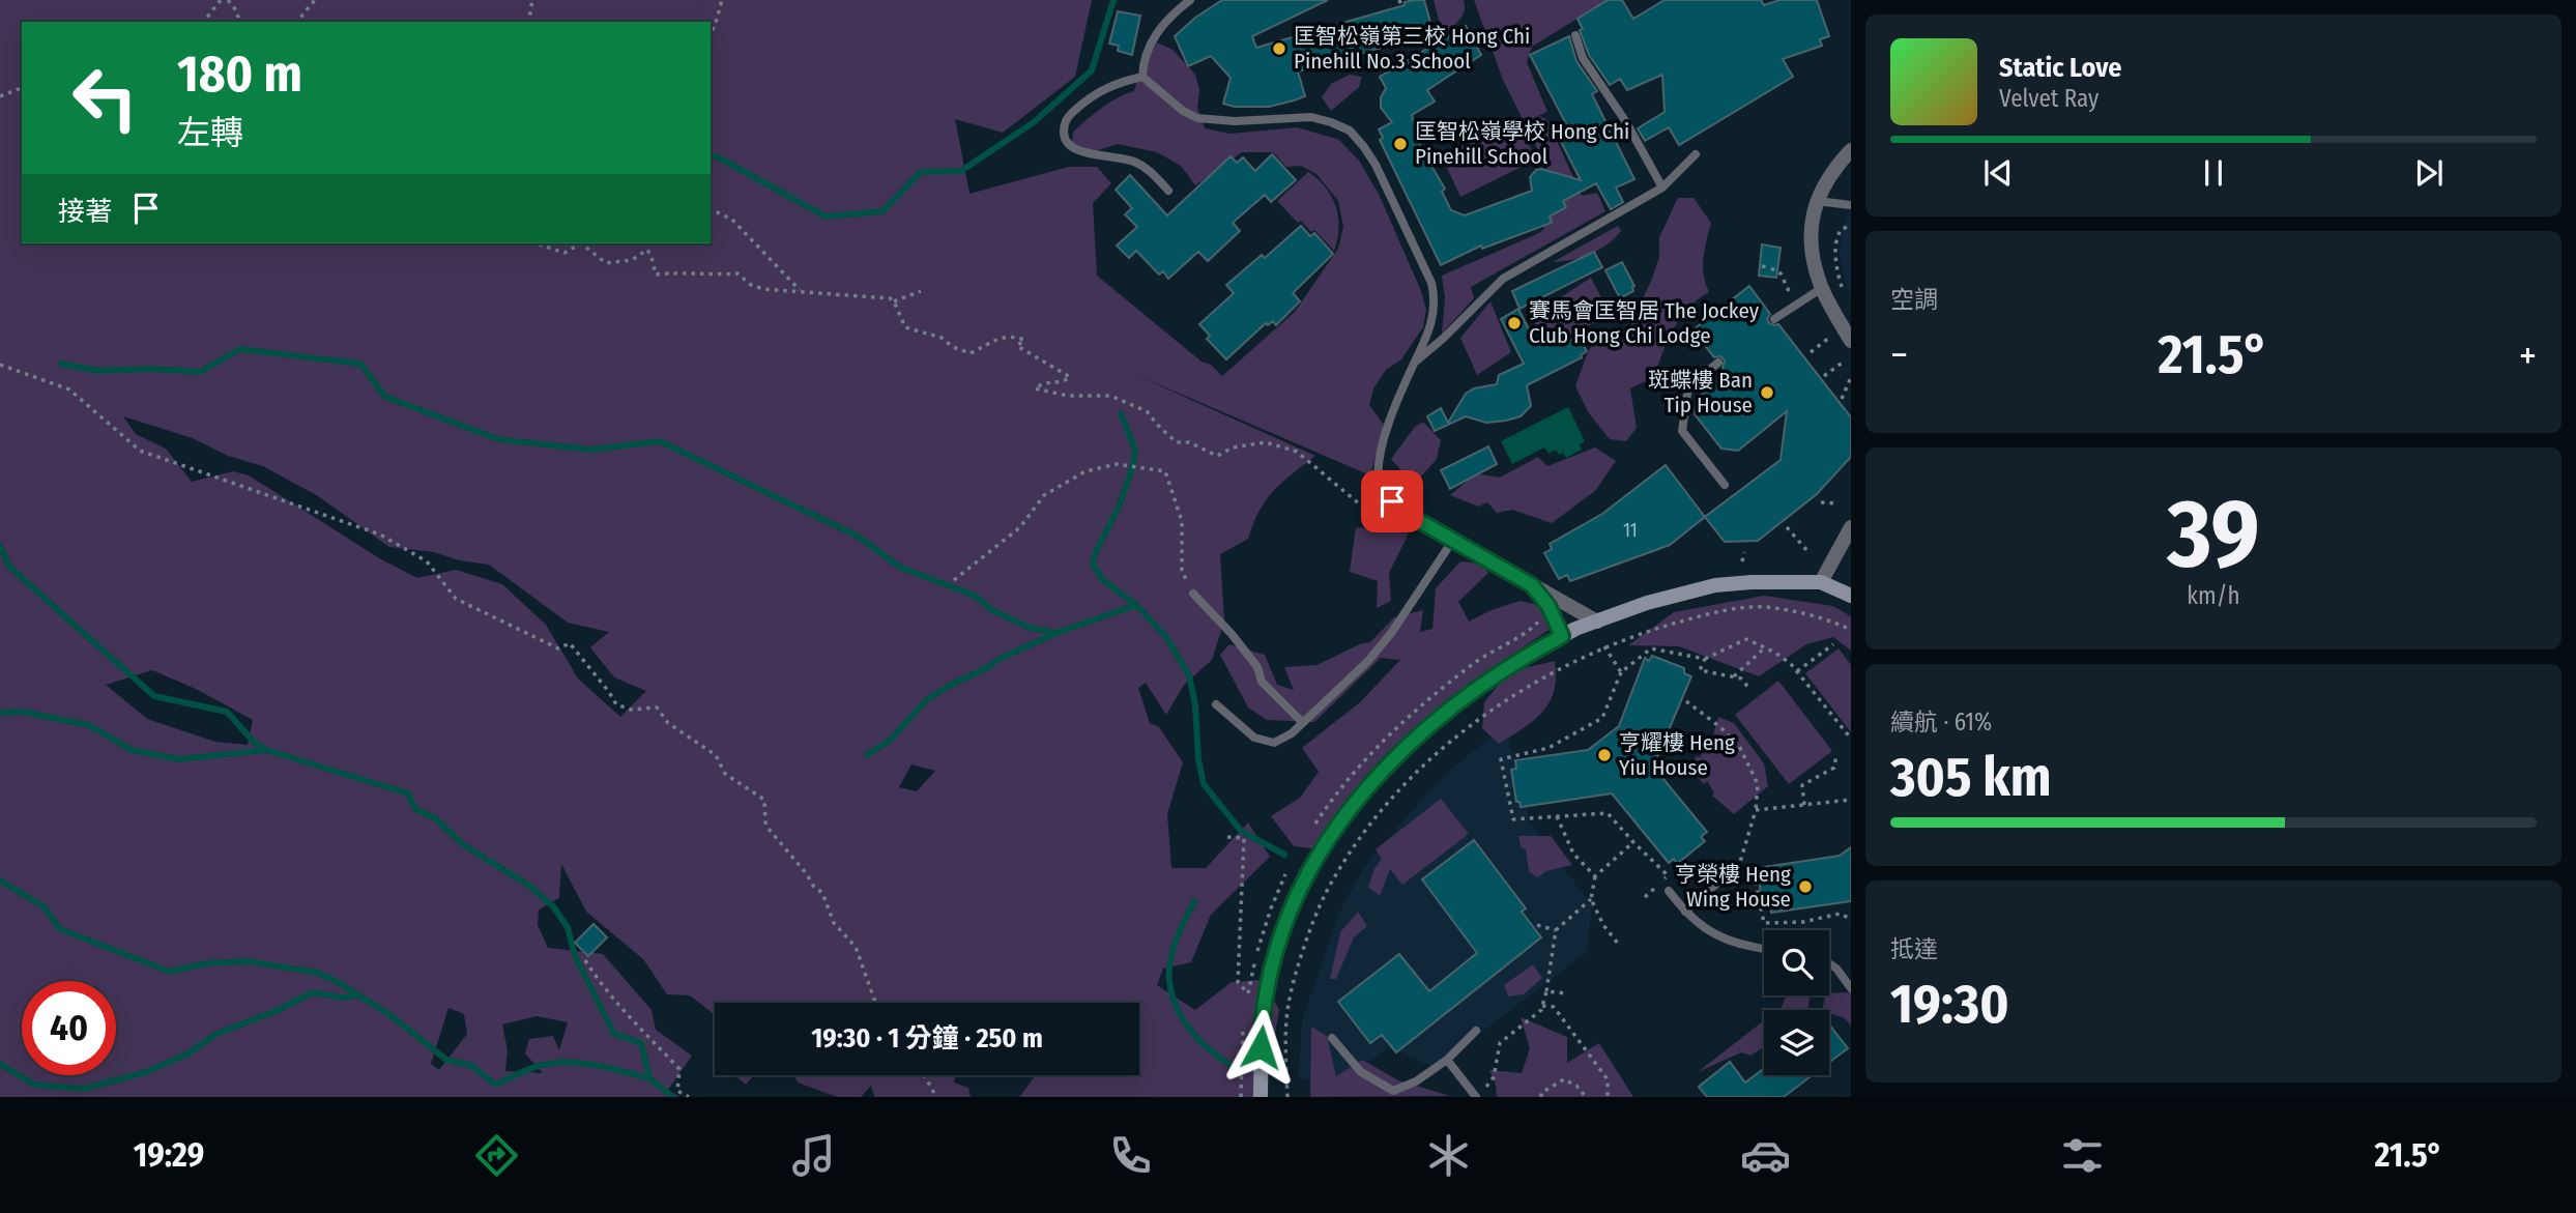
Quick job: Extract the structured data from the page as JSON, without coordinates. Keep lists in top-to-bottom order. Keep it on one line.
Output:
{"places":["匡智松嶺第三校 Hong Chi Pinehill No.3 School","匡智松嶺學校 Hong Chi Pinehill School","賽馬會匡智居 The Jockey Club Hong Chi Lodge","斑蝶樓 Ban Tip House","亨耀樓 Heng Yiu House","亨榮樓 Heng Wing House"],"house_numbers":["11"],"page":{"turn":["180 m","左轉"],"song":["Static Love","Velvet Ray"],"then":"接著","tile":["空調",["39","km/h"],["續航 · 61%","305 km"],["抵達","19:30"]],"heat":["−","21.5°","+"],"limit":"40","trip":"19:30 · 1 分鐘 · 250 m","tabs":["19:29","21.5°"]}}
